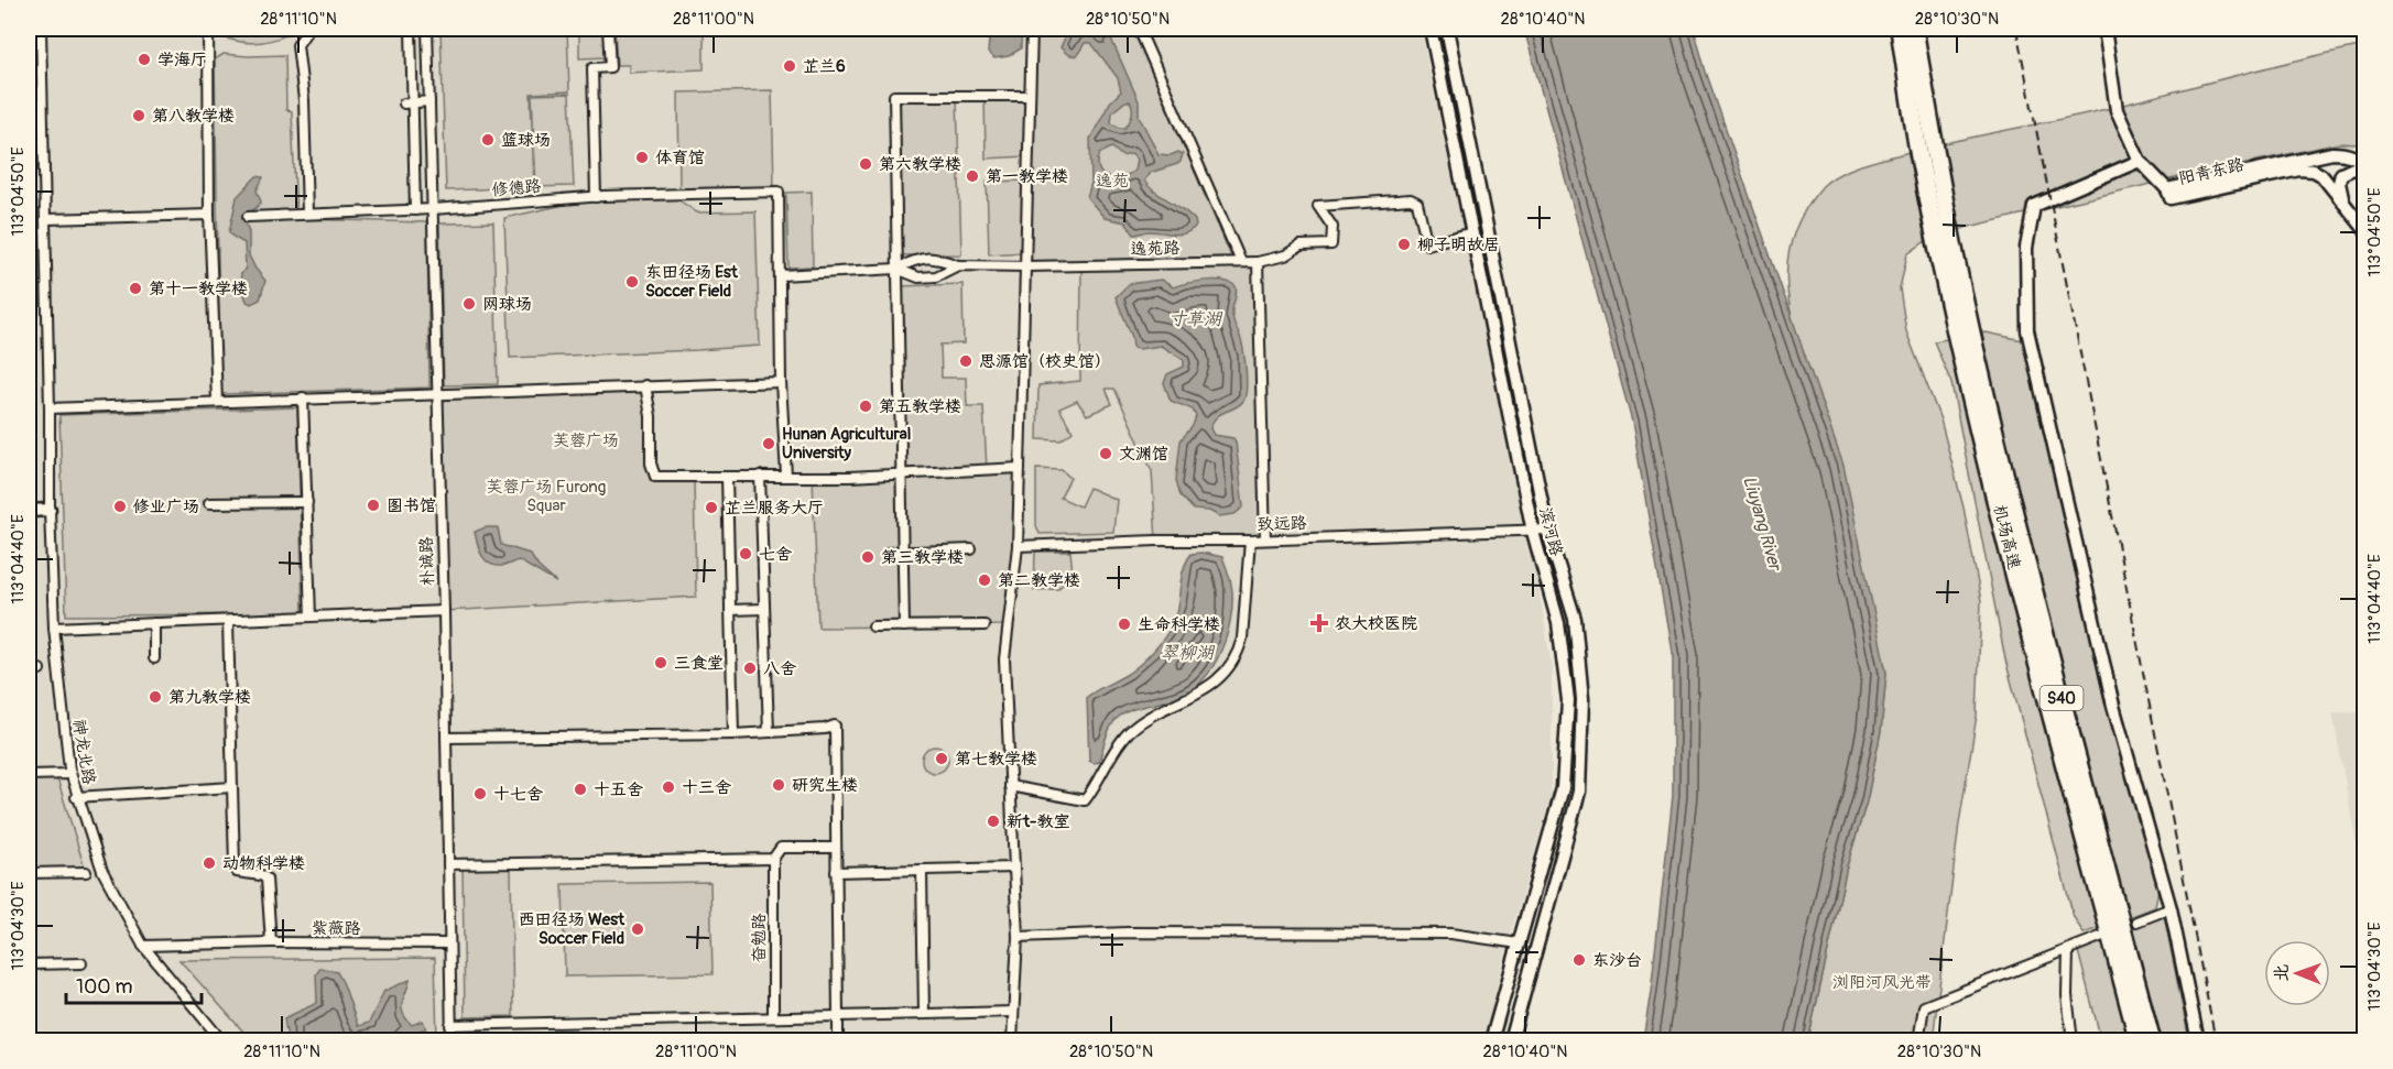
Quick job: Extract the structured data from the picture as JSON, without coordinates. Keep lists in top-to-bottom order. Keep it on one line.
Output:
{"streets":{"highway":["机场高速","S40"],"main road":["阳青东路","滨河路"],"street":["修德路","逸苑路","致远路","朴诚路","神龙北路","紫薇路","奋勉路"]},"crossings":[["修德路","逸苑路"],["修德路","朴诚路"],["逸苑路","滨河路"],["致远路","滨河路"],["朴诚路","紫薇路"],["神龙北路","紫薇路"]],"water":["寸草湖","Liuyang River","翠柳湖"],"parks":["逸苑","芙蓉广场","芙蓉广场 Furong Squar","浏阳河风光带"],"places":{"other":["学海厅","芷兰6","第八教学楼","篮球场","体育馆","第六教学楼","第一教学楼","柳子明故居","东田径场 Est Soccer Field","第十一教学楼","网球场","思源馆（校史馆）","第五教学楼","Hunan Agricultural University","文渊馆","图书馆","修业广场","芷兰服务大厅","七舍","第三教学楼","第二教学楼","生命科学楼","三食堂","八舍","第九教学楼","第七教学楼","研究生楼","十三舍","十五舍","十七舍","新t-教室","动物科学楼","西田径场 West Soccer Field","东沙台"],"health":["农大校医院"]},"scale_bar":"100 m","north":"left","coordinates":["28°11'10\"N","28°11'00\"N","28°10'50\"N","28°10'40\"N","28°10'30\"N","113°04'50\"E","113°04'40\"E","113°04'30\"E"]}
